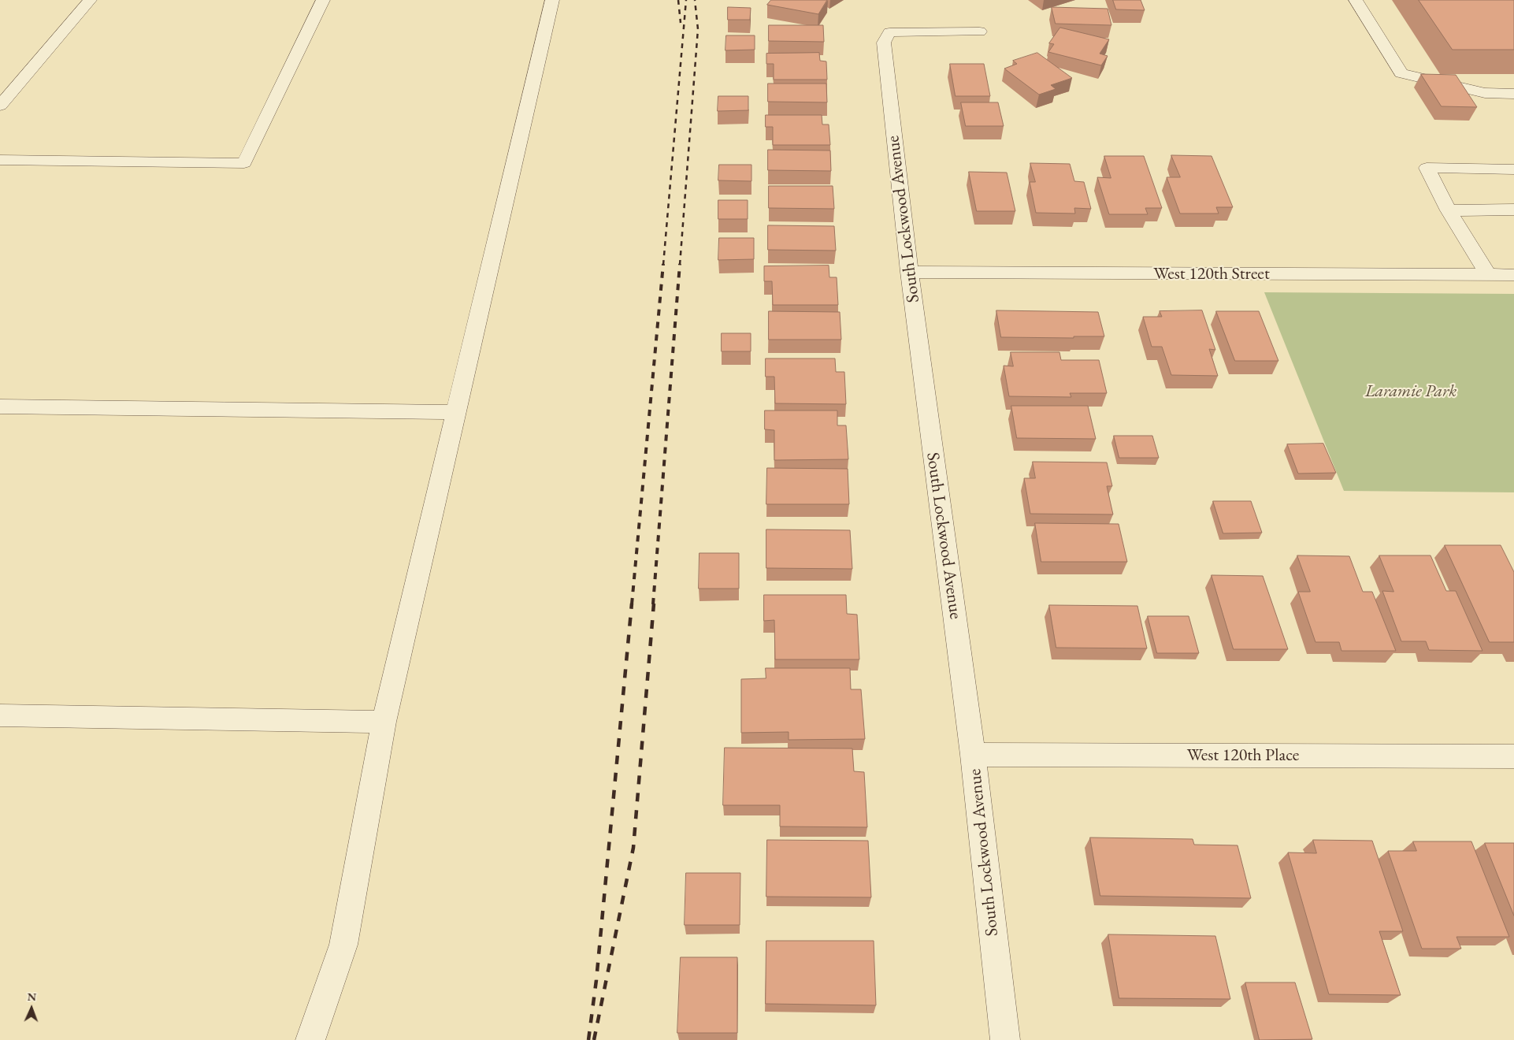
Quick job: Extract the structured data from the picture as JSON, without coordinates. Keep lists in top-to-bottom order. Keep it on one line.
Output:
{"streets":{"street":["South Lockwood Avenue","West 120th Street","West 120th Place"]},"crossings":[["South Lockwood Avenue","West 120th Street"],["South Lockwood Avenue","West 120th Place"]],"parks":["Laramie Park"],"north":"top"}
